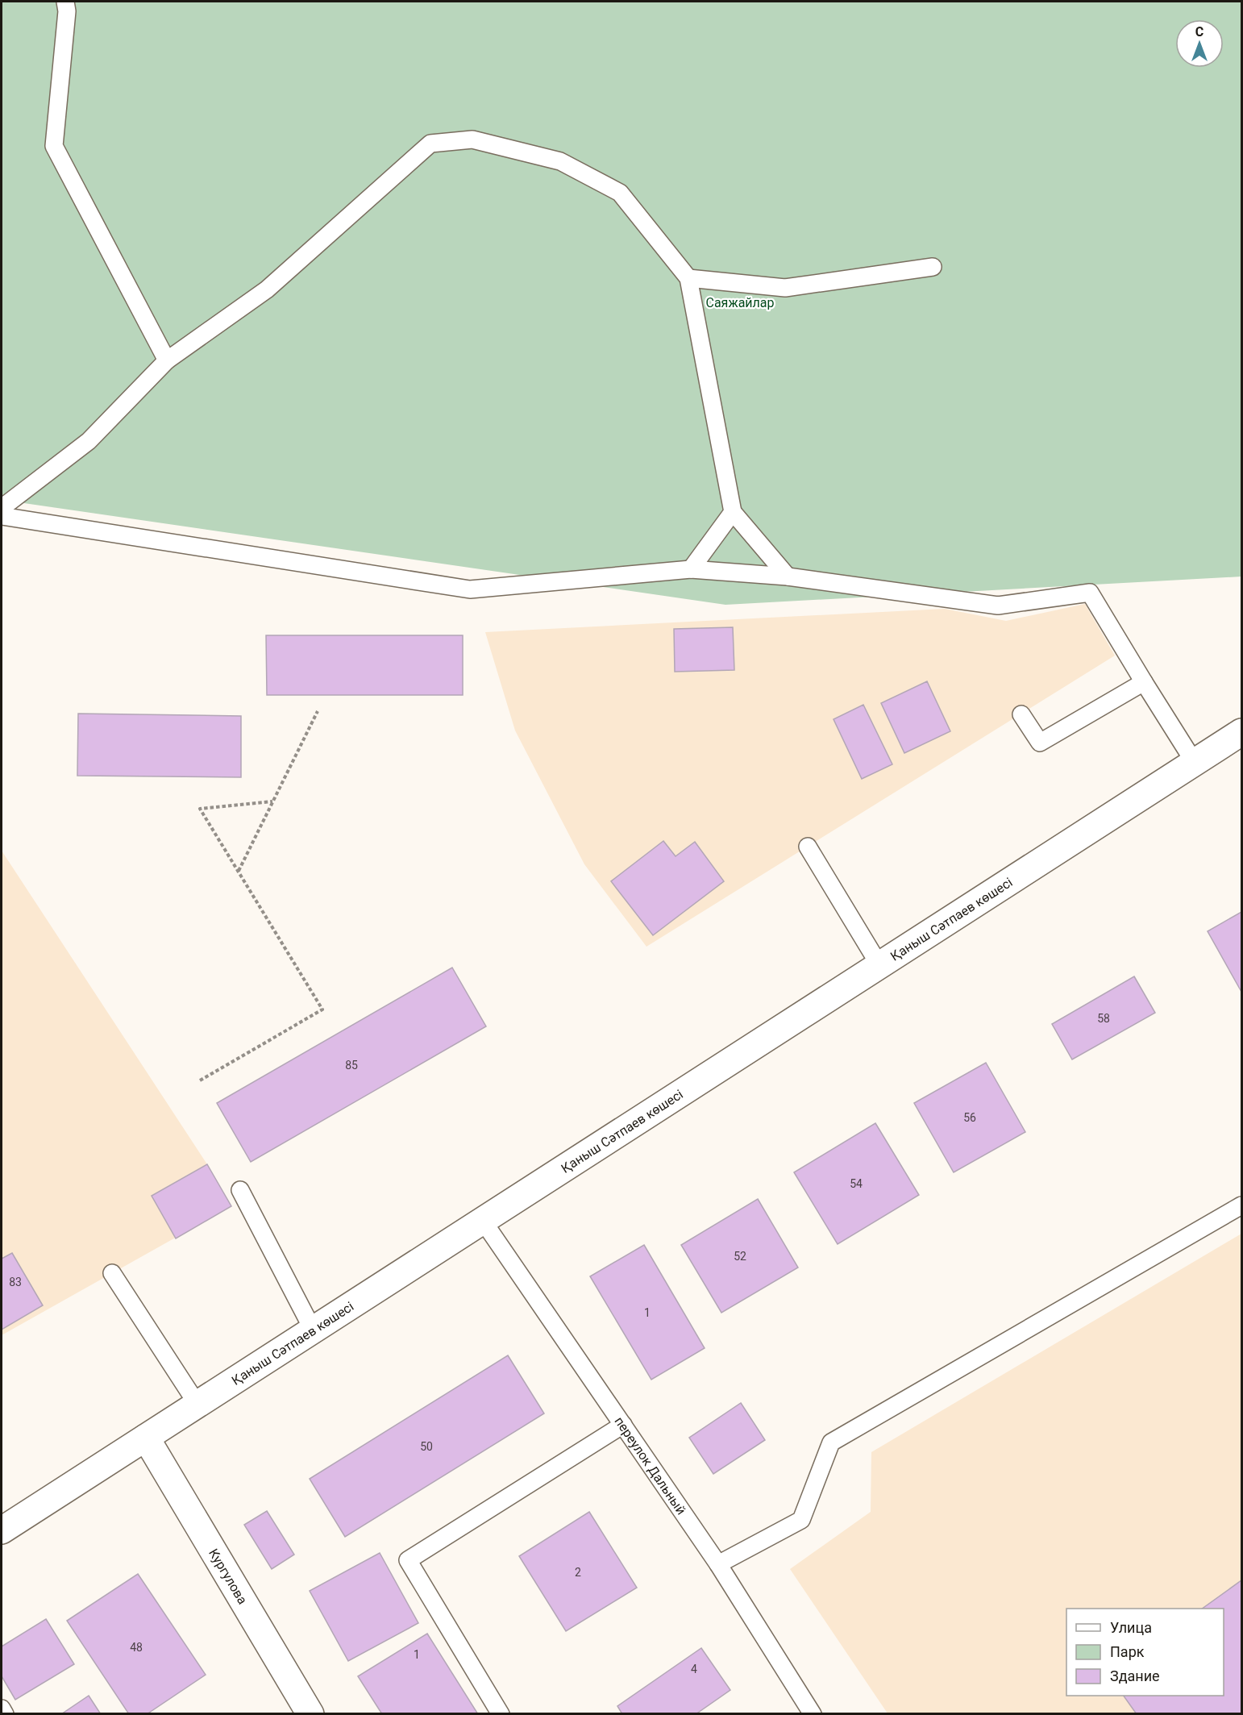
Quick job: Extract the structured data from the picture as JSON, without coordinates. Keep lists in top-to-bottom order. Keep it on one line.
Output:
{"streets":{"street":["Қаныш Сәтпаев көшесі","Кургулова"],"lane":["переулок Дальный"]},"crossings":[["Қаныш Сәтпаев көшесі","переулок Дальный"],["Қаныш Сәтпаев көшесі","Кургулова"]],"parks":["Саяжайлар"],"house_numbers":["58","85","56","54","52","83","1","50","2","48","1","4"],"legend":["Улица","Парк","Здание"],"north":"top"}
